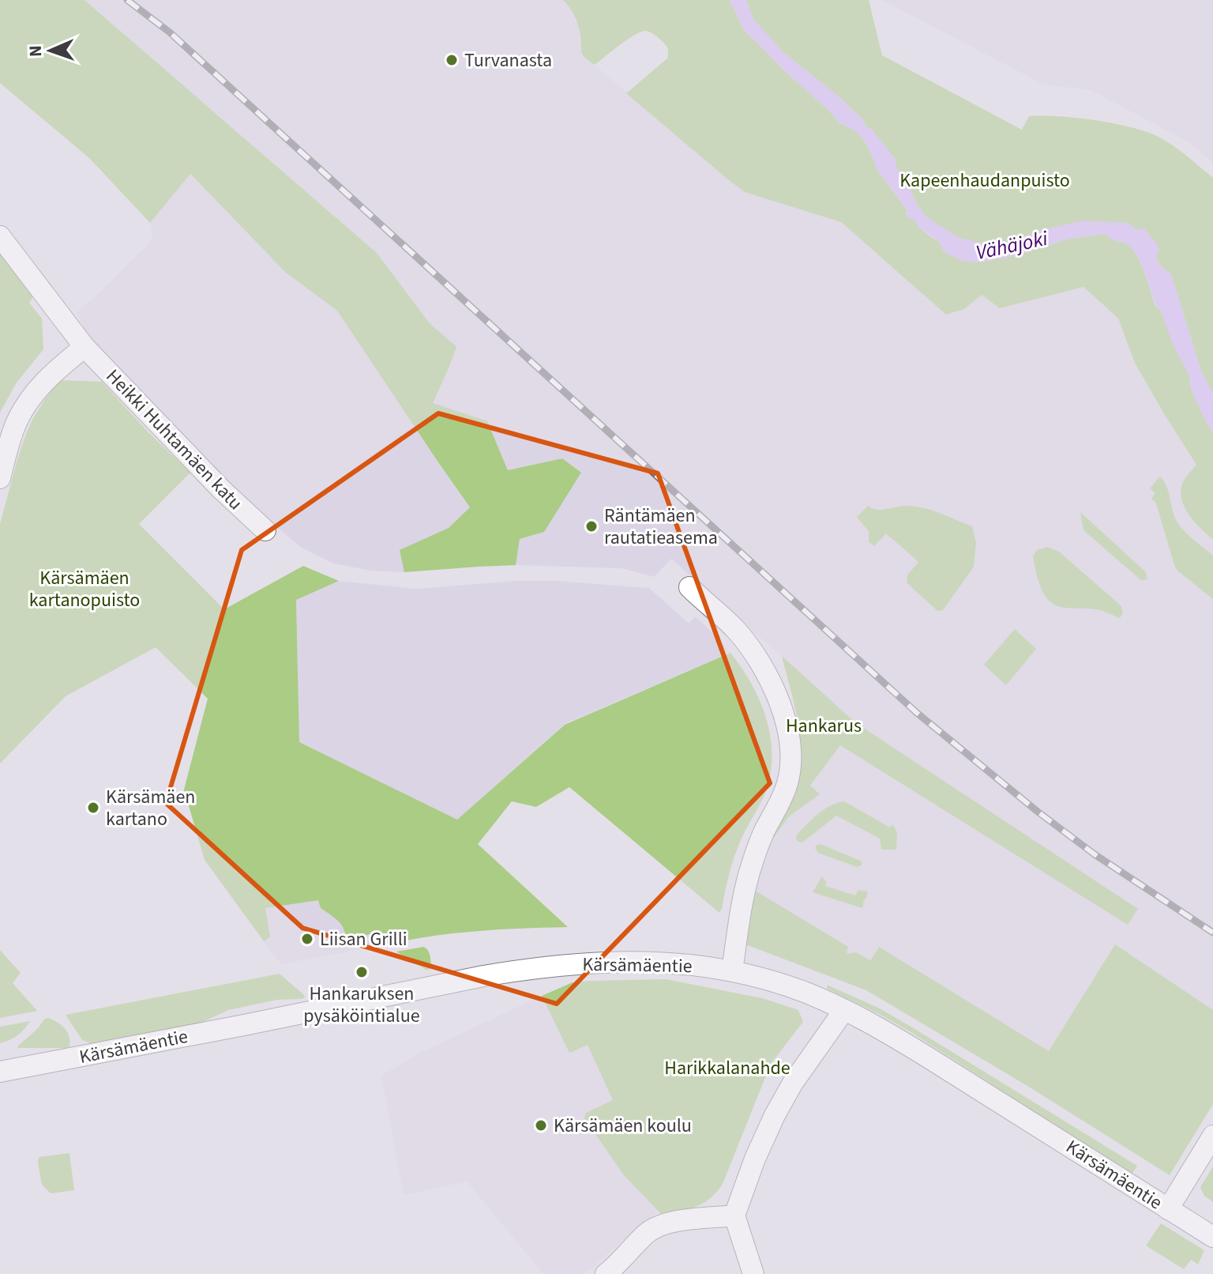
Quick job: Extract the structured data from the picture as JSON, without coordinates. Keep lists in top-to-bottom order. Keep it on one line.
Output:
{"streets":{"street":["Heikki Huhtamäen katu","Kärsämäentie"]},"water":["Vähäjoki"],"parks":["Kapeenhaudanpuisto","Kärsämäen kartanopuisto","Hankarus","Harikkalanahde"],"places":["Turvanasta","Räntämäen rautatieasema","Kärsämäen kartano","Liisan Grilli","Hankaruksen pysäköintialue","Kärsämäen koulu"],"north":"left"}
